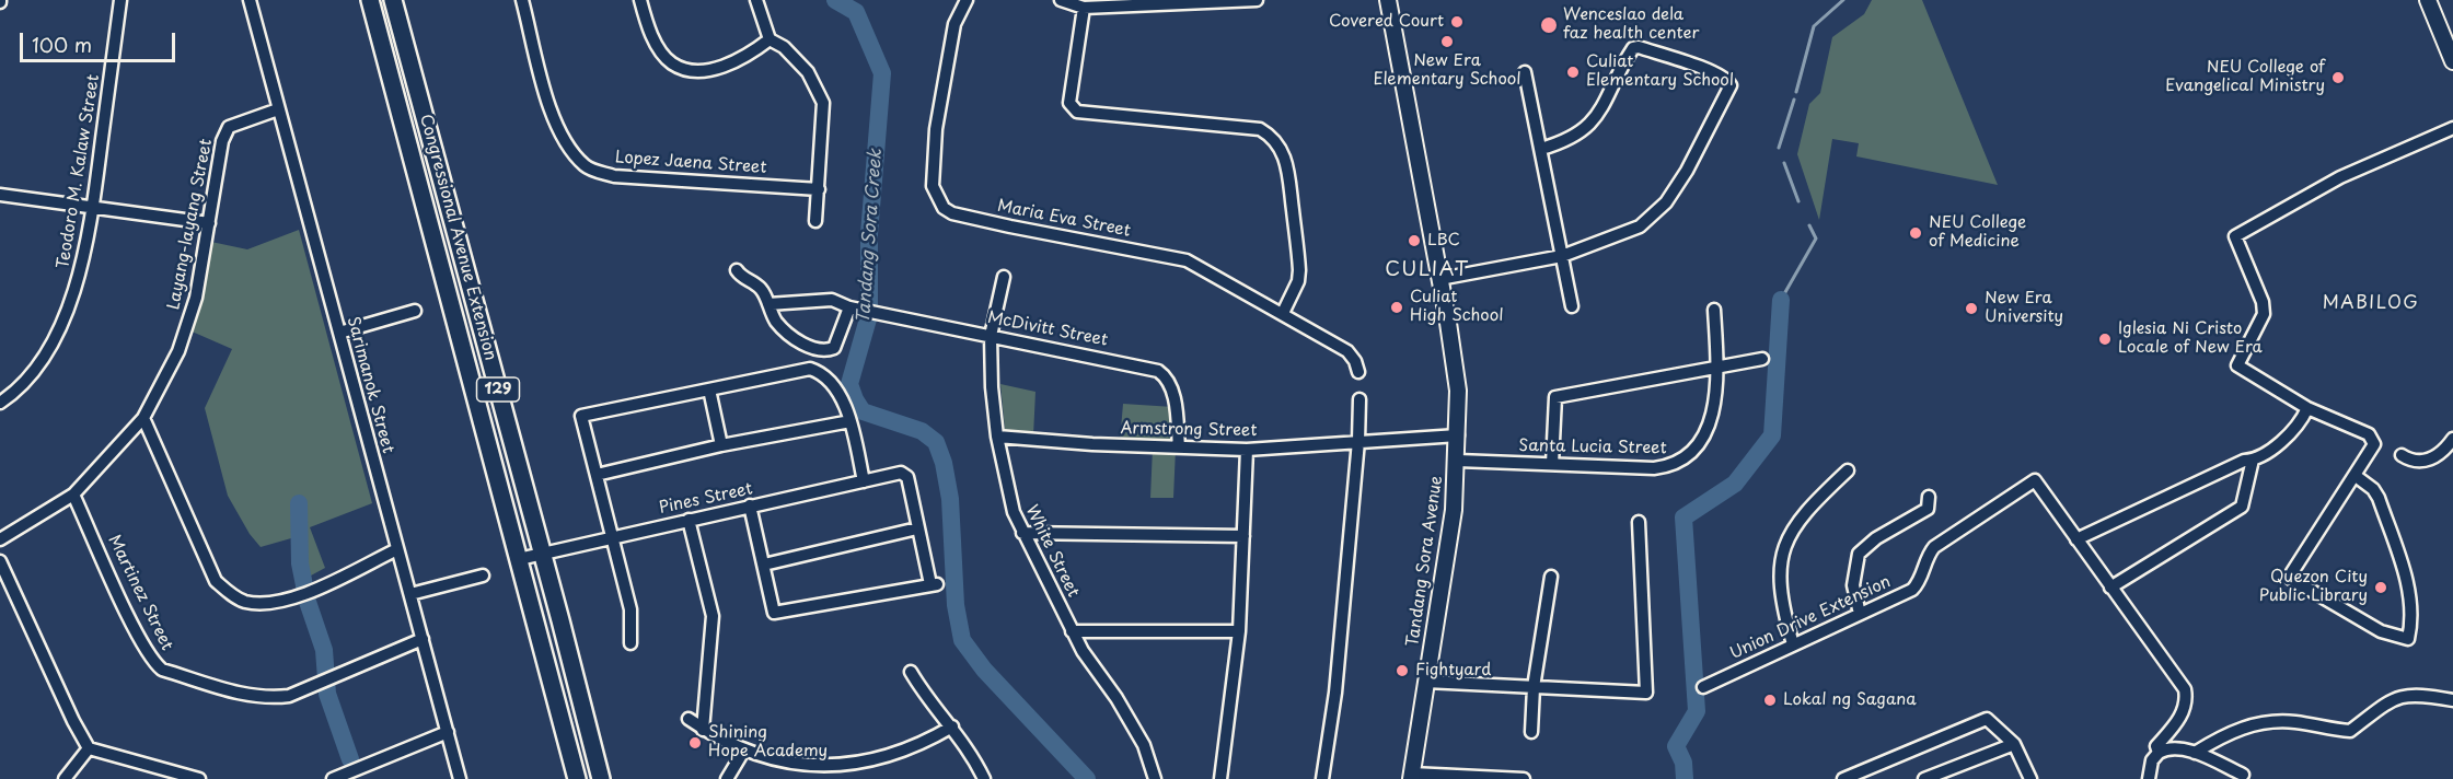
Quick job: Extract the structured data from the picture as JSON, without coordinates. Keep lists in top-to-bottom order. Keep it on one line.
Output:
{"streets":{"main road":["Congressional Avenue Extension","129","Tandang Sora Avenue"],"street":["Lopez Jaena Street","Teodoro M. Kalaw Street","Maria Eva Street","Layang-layang Street","McDivitt Street","Sarimanok Street","Armstrong Street","Santa Lucia Street","Pines Street","White Street","Martinez Street","Union Drive Extension"]},"crossings":[["Layang-layang Street","Sarimanok Street"],["Layang-layang Street","Martinez Street"],["Congressional Avenue Extension","Pines Street"],["McDivitt Street","Armstrong Street"],["McDivitt Street","White Street"],["Sarimanok Street","Martinez Street"],["Armstrong Street","White Street"],["Armstrong Street","Tandang Sora Avenue"],["Santa Lucia Street","Tandang Sora Avenue"]],"districts":["CULIAT","MABILOG"],"water":["Tandang Sora Creek"],"places":["Covered Court","Wenceslao dela faz health center","New Era Elementary School","Culiat Elementary School","NEU College of Evangelical Ministry","NEU College of Medicine","LBC","Culiat High School","New Era University","Iglesia Ni Cristo Locale of New Era","Quezon City Public Library","Fightyard","Lokal ng Sagana","Shining Hope Academy"],"scale_bar":"100 m"}
